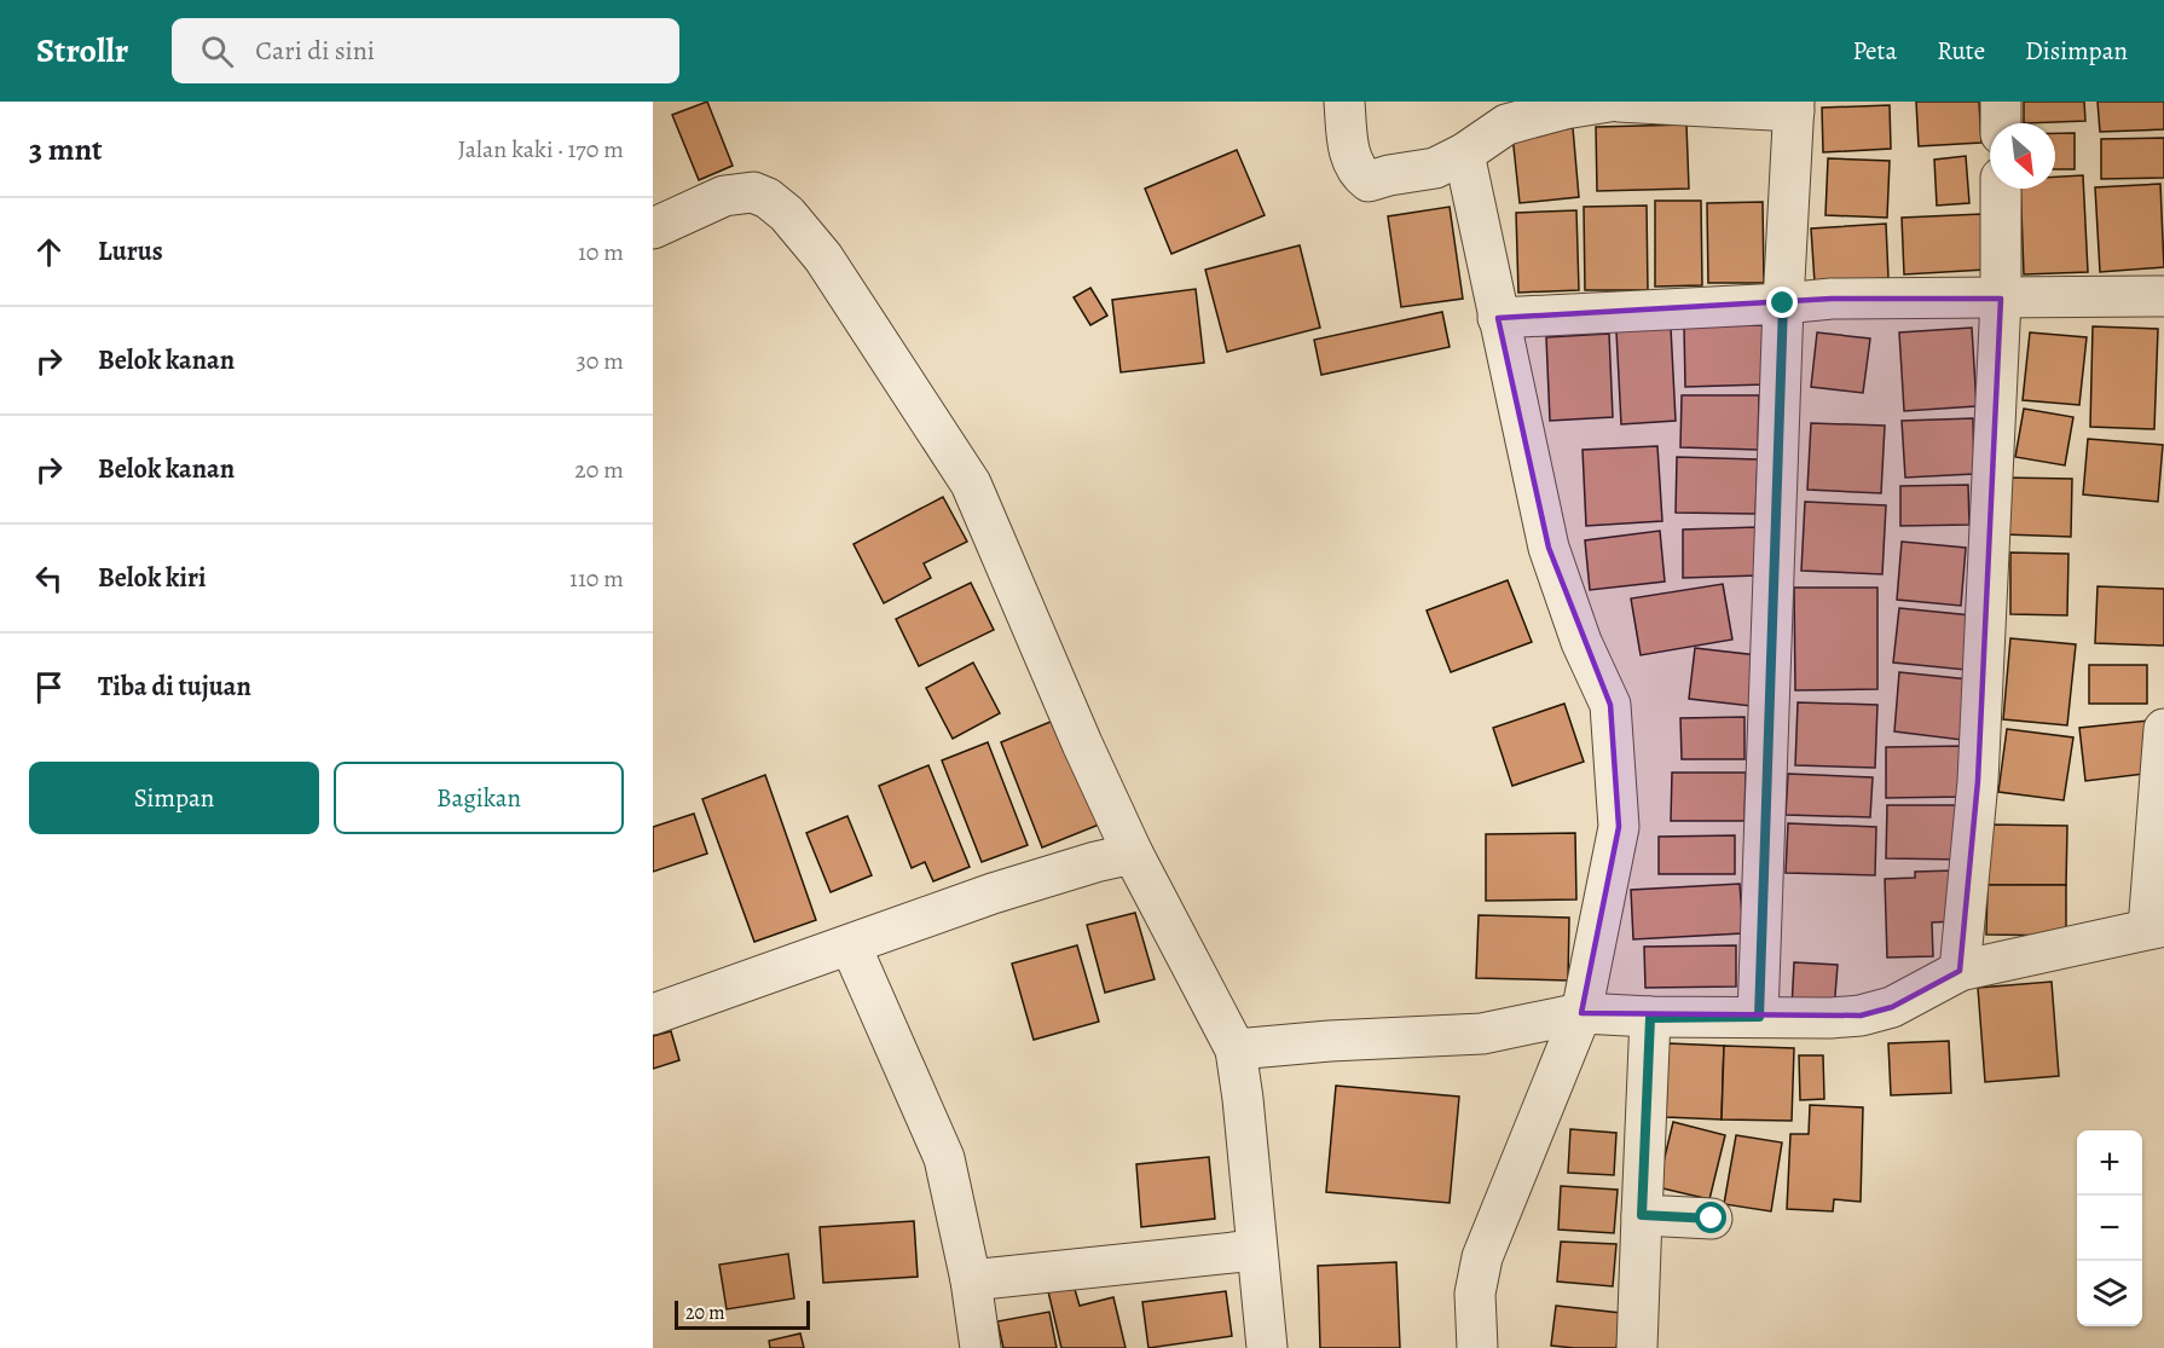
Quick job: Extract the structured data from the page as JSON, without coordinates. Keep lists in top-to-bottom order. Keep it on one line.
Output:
{"scale_bar":"20 m","north":"bottom right","page":{"header":"Strollr","search":"Cari di sini","nav":["Peta","Rute","Disimpan"],"heading":["3 mnt","Jalan kaki · 170 m"],"list":[["Lurus","10 m"],["Belok kanan","30 m"],["Belok kanan","20 m"],["Belok kiri","110 m"],"Tiba di tujuan"],"buttons":["Simpan","Bagikan"],"map_buttons":["+","−"],"scale":"20 m"}}
